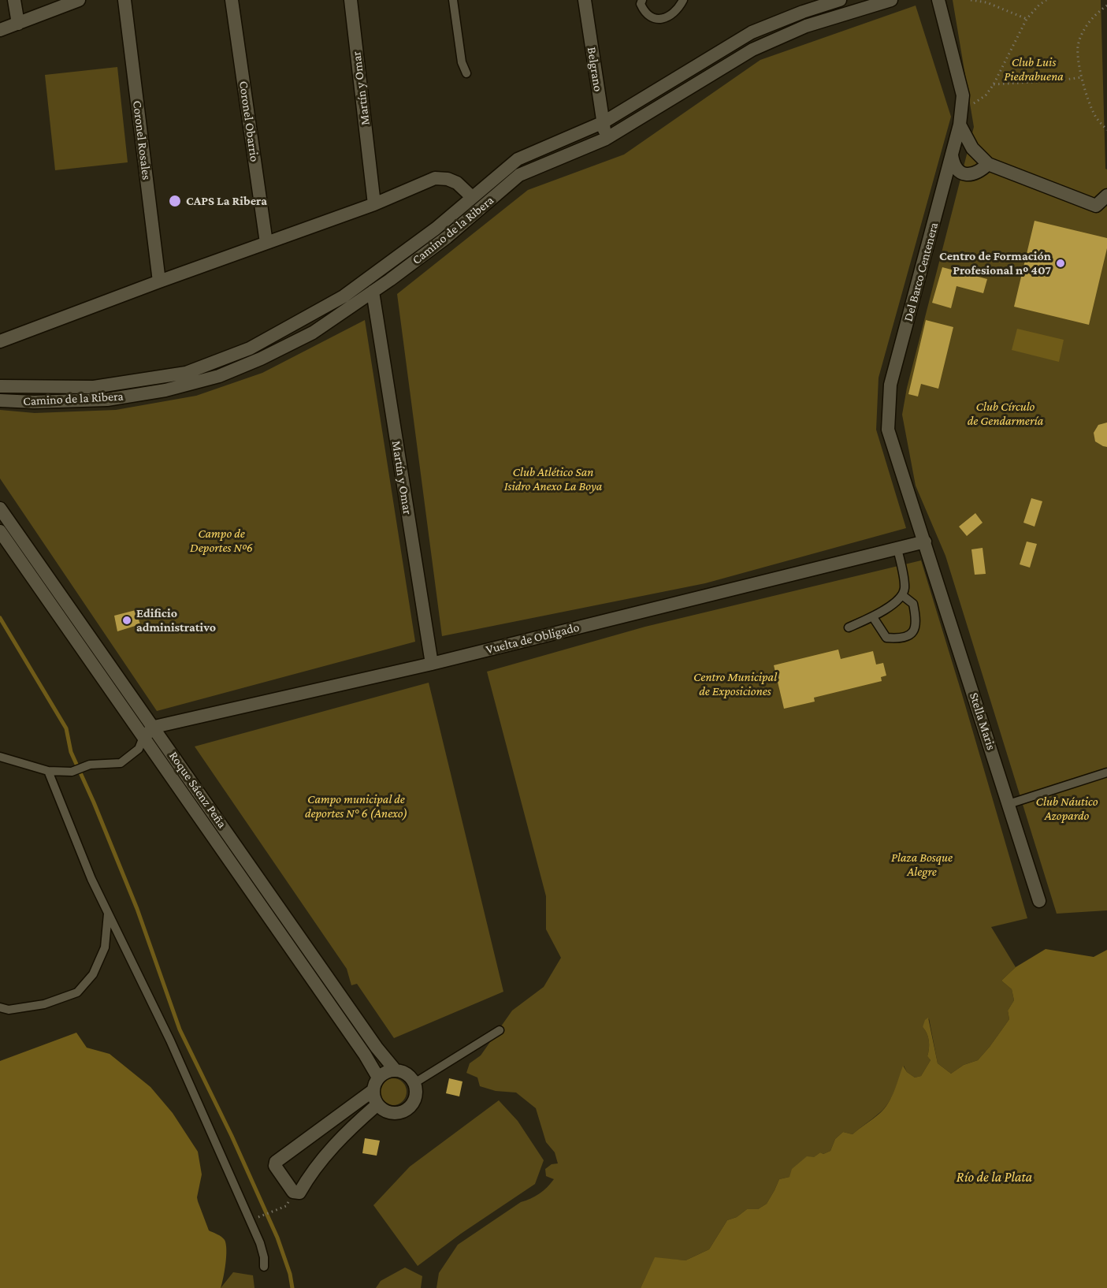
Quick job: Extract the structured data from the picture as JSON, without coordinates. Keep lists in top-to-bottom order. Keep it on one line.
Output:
{"streets":{"street":["Belgrano","Martín y Omar","Coronel Obarrio","Coronel Rosales","Camino de la Ribera","Del Barco Centenera","Vuelta de Obligado","Stella Maris","Roque Sáenz Peña"]},"crossings":[["Belgrano","Camino de la Ribera"],["Martín y Omar","Camino de la Ribera"],["Martín y Omar","Vuelta de Obligado"],["Coronel Obarrio","Camino de la Ribera"],["Coronel Rosales","Camino de la Ribera"],["Del Barco Centenera","Vuelta de Obligado"],["Del Barco Centenera","Stella Maris"],["Vuelta de Obligado","Stella Maris"],["Vuelta de Obligado","Roque Sáenz Peña"]],"water":["Río de la Plata"],"parks":["Club Luis Piedrabuena","Club Círculo de Gendarmería","Club Atlético San Isidro Anexo La Boya","Campo de Deportes Nº6","Centro Municipal de Exposiciones","Campo municipal de deportes N° 6 (Anexo)","Club Náutico Azopardo","Plaza Bosque Alegre"],"places":["CAPS La Ribera","Centro de Formación Profesional nº 407","Edificio administrativo"]}
